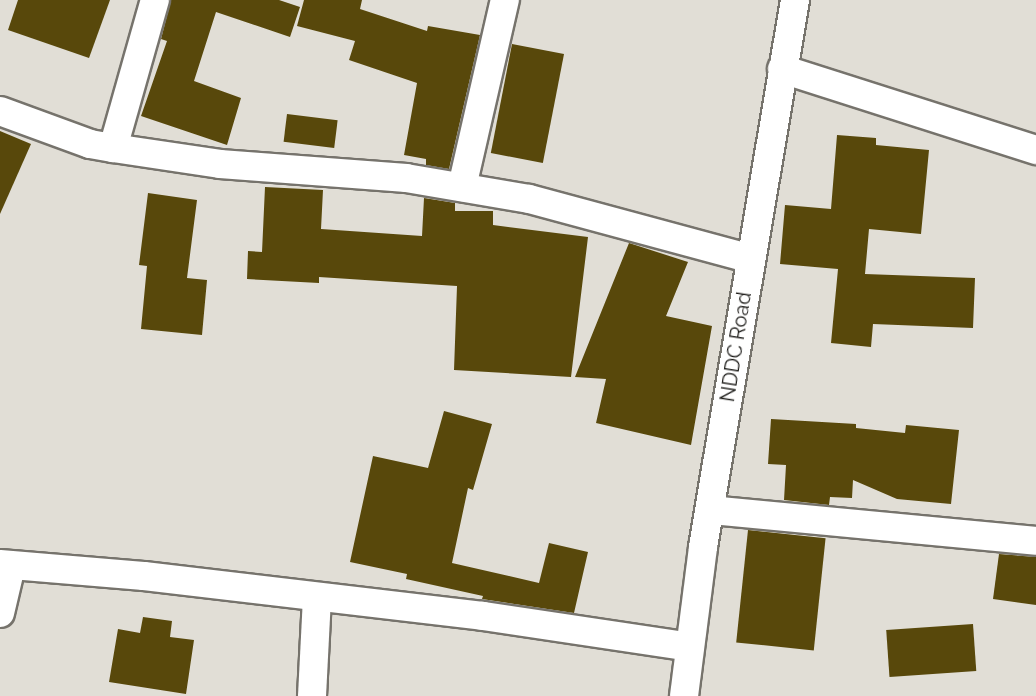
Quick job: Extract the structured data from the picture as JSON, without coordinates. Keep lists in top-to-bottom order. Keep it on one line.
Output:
{"streets":{"street":["NDDC Road"]}}
